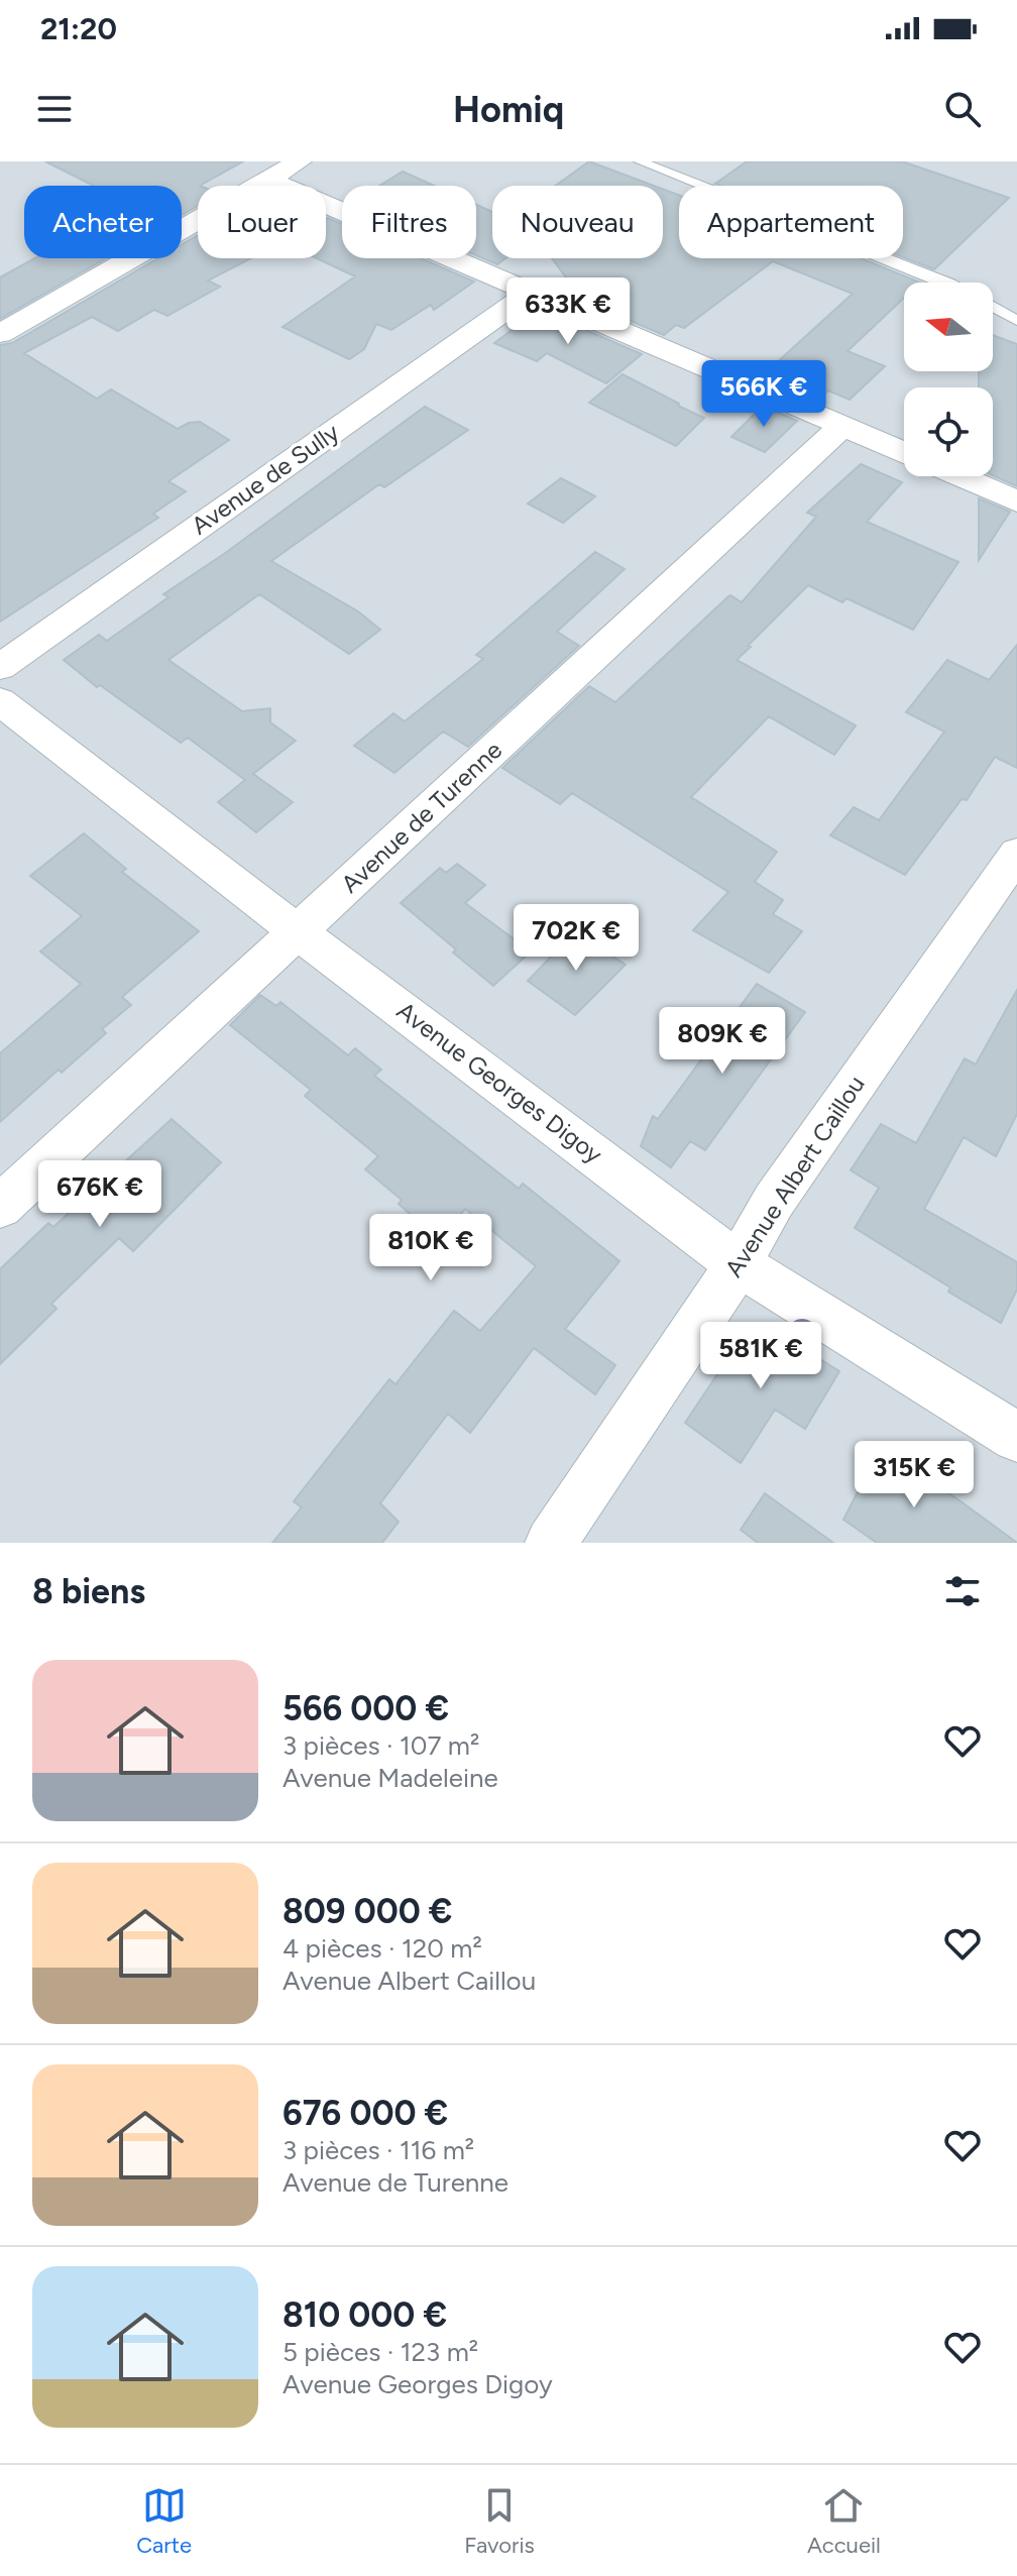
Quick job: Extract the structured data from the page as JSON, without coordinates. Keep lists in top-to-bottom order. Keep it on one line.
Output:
{"streets":{"street":["Avenue de Sully","Avenue de Turenne","Avenue Georges Digoy","Avenue Albert Caillou"]},"crossings":[["Avenue de Turenne","Avenue Georges Digoy"],["Avenue Georges Digoy","Avenue Albert Caillou"]],"north":"left","page":{"status":"21:20","header":"Homiq","chip":["Acheter","Louer","Filtres","Nouveau","Appartement"],"price":["633K €","566K €","702K €","809K €","676K €","810K €","581K €","315K €"],"heading":"8 biens","list":[{"name":"566 000 €","note":"3 pièces · 107 m² · Avenue Madeleine"},{"name":"809 000 €","note":"4 pièces · 120 m² · Avenue Albert Caillou"},{"name":"676 000 €","note":"3 pièces · 116 m² · Avenue de Turenne"},{"name":"810 000 €","note":"5 pièces · 123 m² · Avenue Georges Digoy"}],"tabs":["Carte","Favoris","Accueil"]}}
